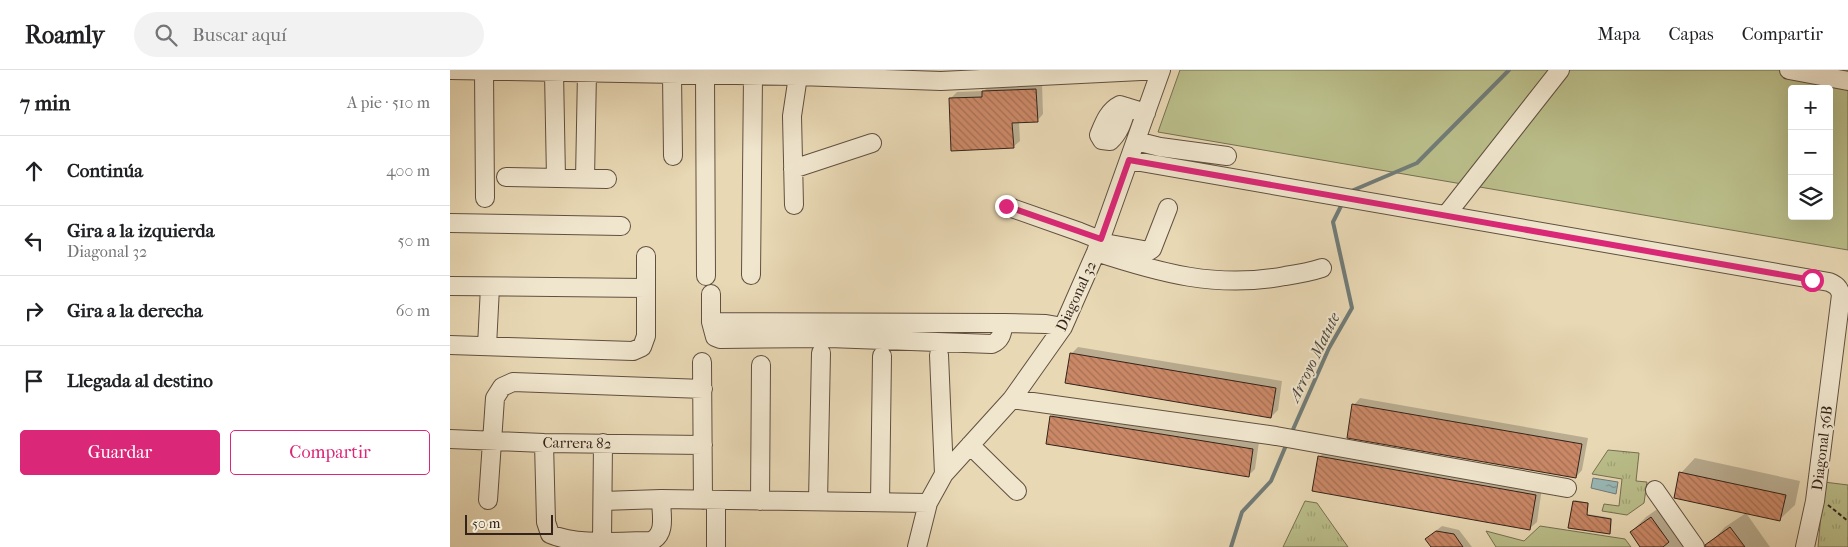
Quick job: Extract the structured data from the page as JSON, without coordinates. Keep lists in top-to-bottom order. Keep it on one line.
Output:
{"streets":{"street":["Diagonal 32","Carrera 82","Diagonal 36B"]},"water":["Arroyo Matute"],"scale_bar":"50 m","page":{"header":"Roamly","search":"Buscar aquí","nav":["Mapa","Capas","Compartir"],"heading":["7 min","A pie · 510 m"],"map_buttons":["+","−"],"list":[["Continúa","400 m"],["Gira a la izquierda","Diagonal 32","50 m"],["Gira a la derecha","60 m"],"Llegada al destino"],"buttons":["Guardar","Compartir"],"scale":"50 m"}}
